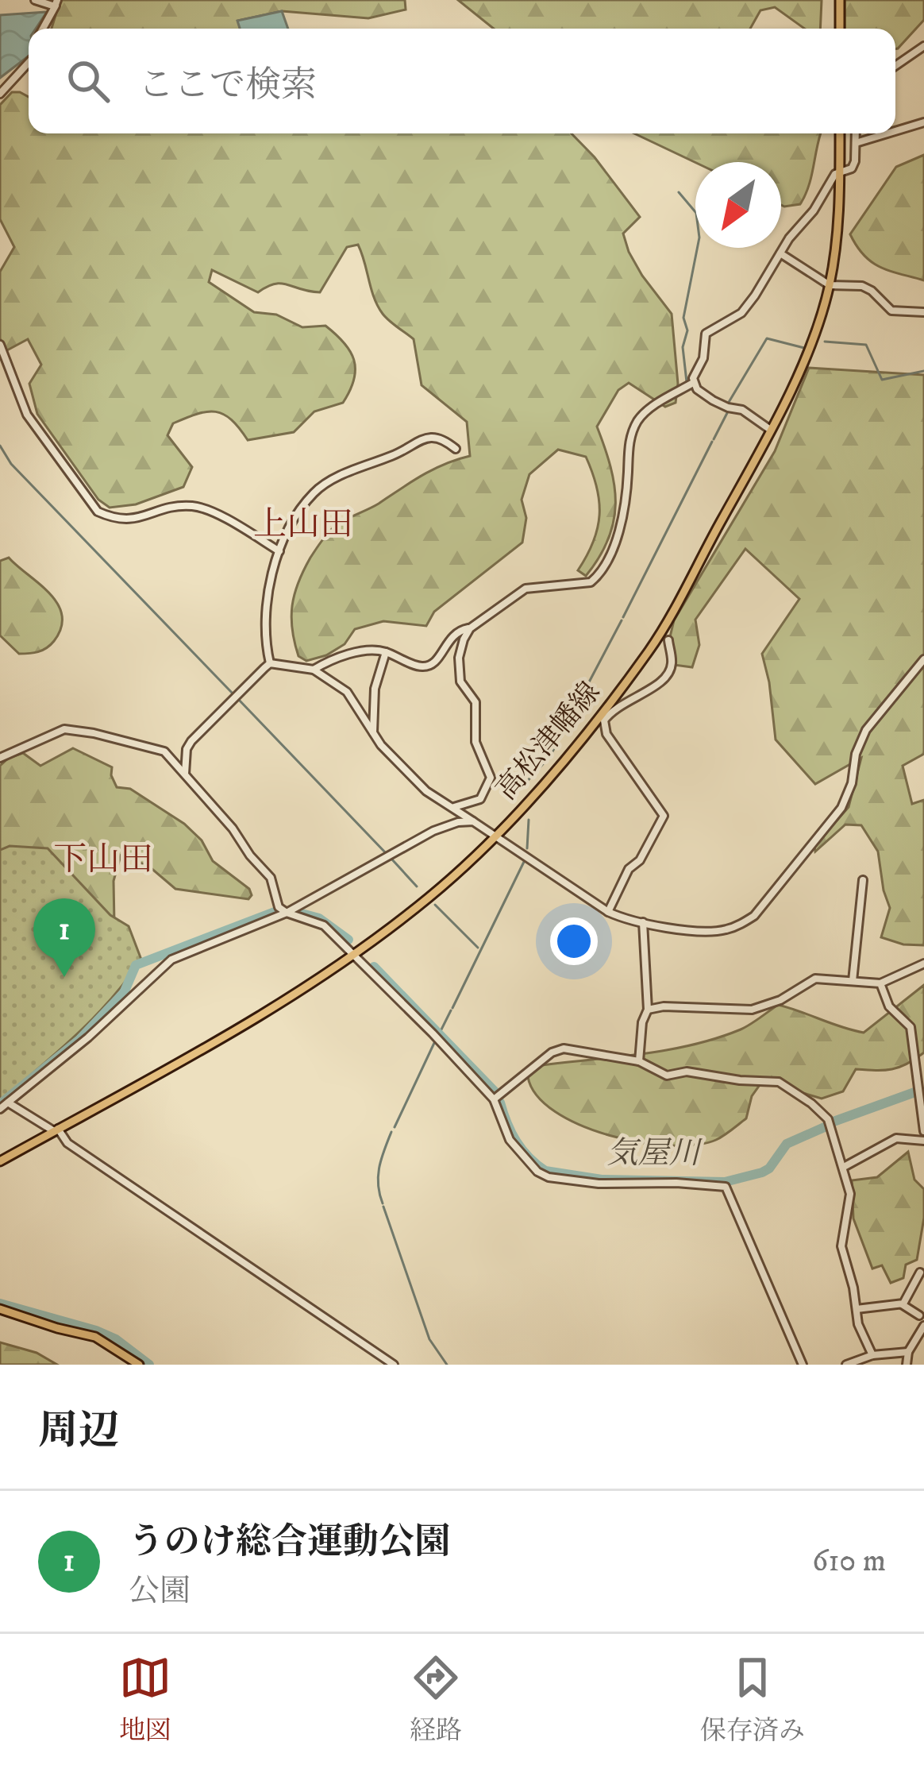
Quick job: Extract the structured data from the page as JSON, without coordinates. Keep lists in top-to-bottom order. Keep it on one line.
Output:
{"streets":{"main road":["高松津幡線"]},"districts":["上山田","下山田"],"water":["気屋川"],"north":"bottom left","page":{"search":"ここで検索","pins":"1","heading":"周辺","list":[{"mark":"1","name":"うのけ総合運動公園","note":"公園","value":"610 m"}],"nav":["地図","経路","保存済み"]}}
